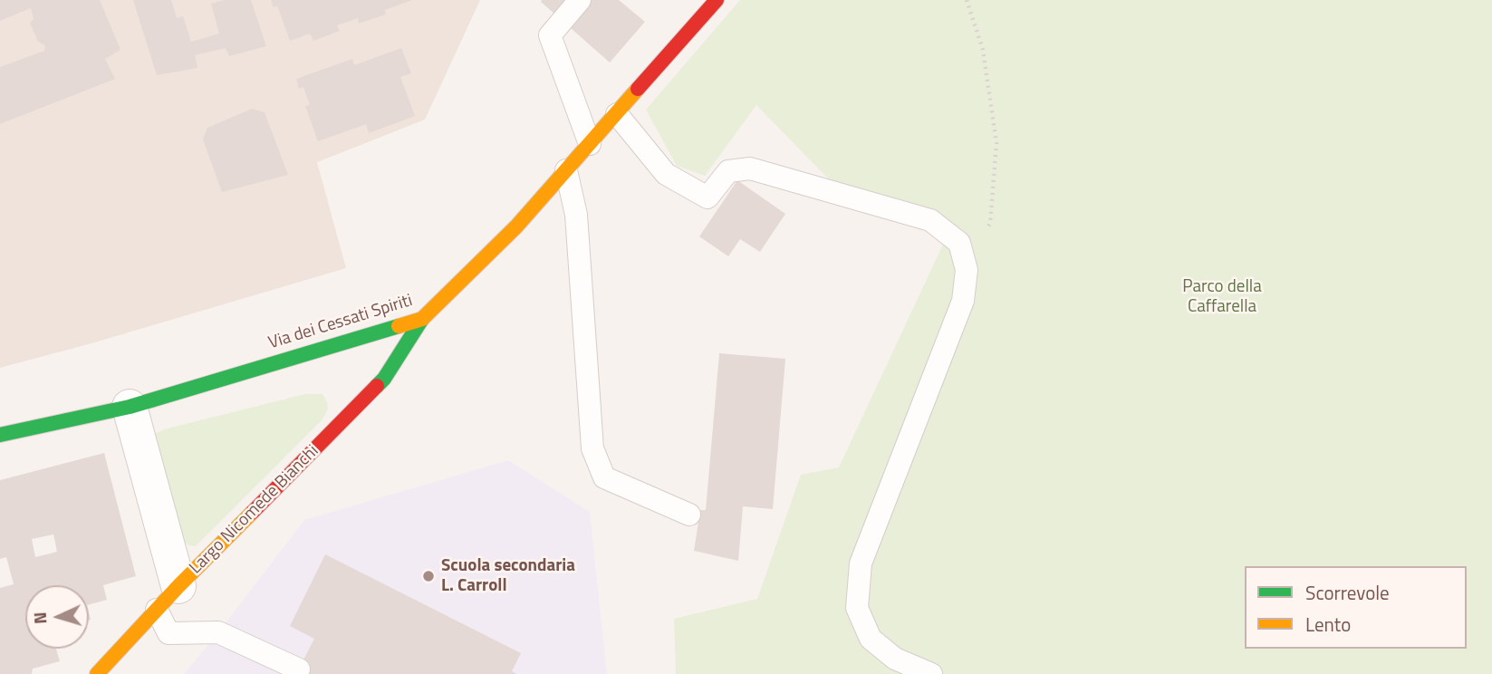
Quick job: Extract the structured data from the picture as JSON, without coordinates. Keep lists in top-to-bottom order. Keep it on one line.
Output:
{"streets":{"street":["Via dei Cessati Spiriti","Largo Nicomede Bianchi"]},"crossings":[["Via dei Cessati Spiriti","Largo Nicomede Bianchi"]],"parks":["Parco della Caffarella"],"places":["Scuola secondaria L. Carroll"],"legend":["Scorrevole","Lento"],"north":"left"}
